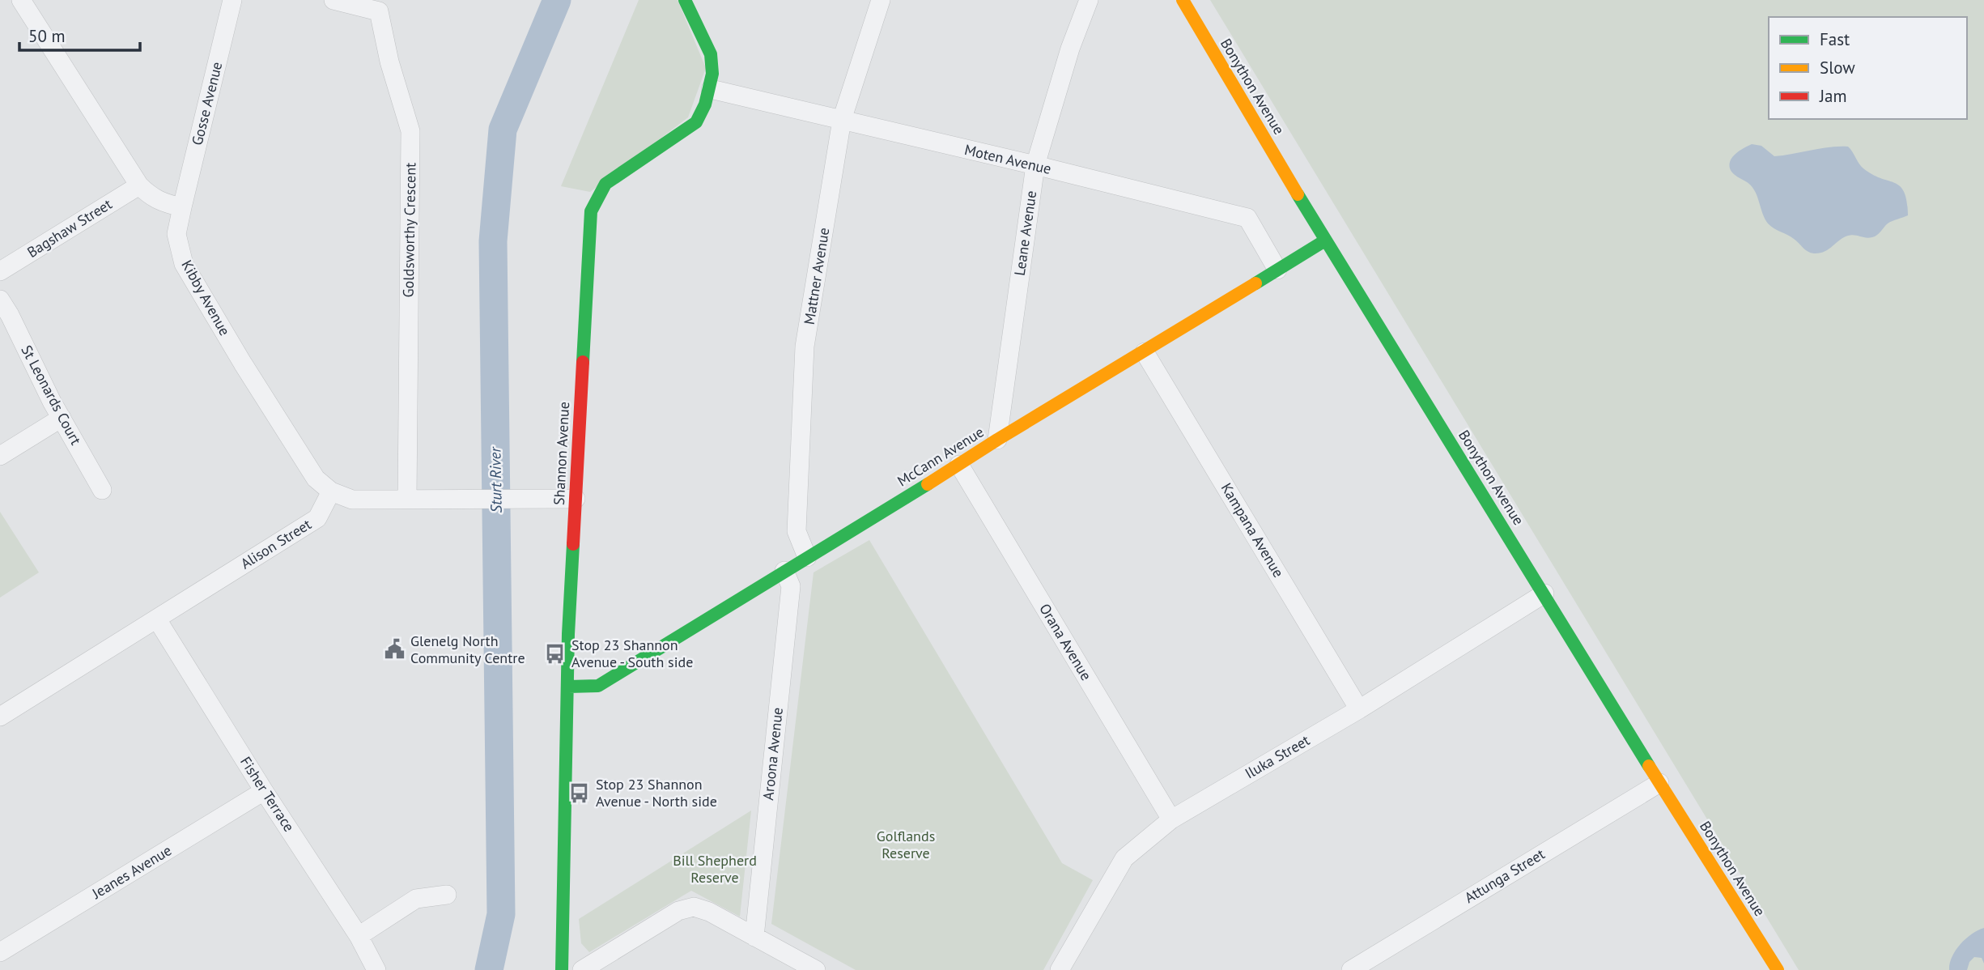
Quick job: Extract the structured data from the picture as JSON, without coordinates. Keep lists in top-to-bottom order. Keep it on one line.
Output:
{"streets":{"street":["Bonython Avenue","Gosse Avenue","Moten Avenue","Bagshaw Street","Goldsworthy Crescent","Leane Avenue","Mattner Avenue","Kibby Avenue","St Leonards Court","Shannon Avenue","McCann Avenue","Kampana Avenue","Alison Street","Orana Avenue","Aroona Avenue","Iluka Street","Fisher Terrace","Jeanes Avenue","Attunga Street"]},"crossings":[["Bonython Avenue","McCann Avenue"],["Bonython Avenue","Iluka Street"],["Bonython Avenue","Attunga Street"],["Gosse Avenue","Kibby Avenue"],["Moten Avenue","Leane Avenue"],["Moten Avenue","Mattner Avenue"],["Moten Avenue","Shannon Avenue"],["Moten Avenue","McCann Avenue"],["Leane Avenue","McCann Avenue"],["Mattner Avenue","McCann Avenue"],["Kibby Avenue","Alison Street"],["Shannon Avenue","McCann Avenue"],["McCann Avenue","Kampana Avenue"],["McCann Avenue","Orana Avenue"],["McCann Avenue","Aroona Avenue"],["Kampana Avenue","Iluka Street"],["Alison Street","Fisher Terrace"],["Orana Avenue","Iluka Street"],["Fisher Terrace","Jeanes Avenue"]],"water":["Sturt River"],"parks":["Golflands Reserve","Bill Shepherd Reserve"],"places":{"public building":["Glenelg North Community Centre"],"bus stop":["Stop 23 Shannon Avenue - South side","Stop 23 Shannon Avenue - North side"]},"legend":["Fast","Slow","Jam"],"scale_bar":"50 m"}
